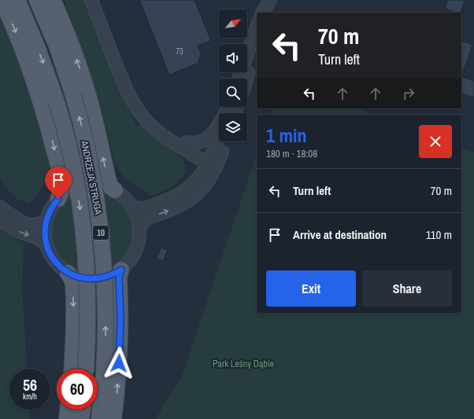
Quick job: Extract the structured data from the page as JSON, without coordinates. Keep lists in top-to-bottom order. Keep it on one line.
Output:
{"streets":{"main road":["ANDRZEJA STRUGA","10"]},"parks":["Park Leśny Dąbie"],"house_numbers":["73"],"north":"top right","page":{"turn":["70 m","Turn left"],"heading":["1 min","180 m · 18:08"],"list":[{"name":"Turn left","value":"70 m"},{"name":"Arrive at destination","value":"110 m"}],"buttons":["Exit","Share"],"speed":"56 km/h","limit":"60"}}
